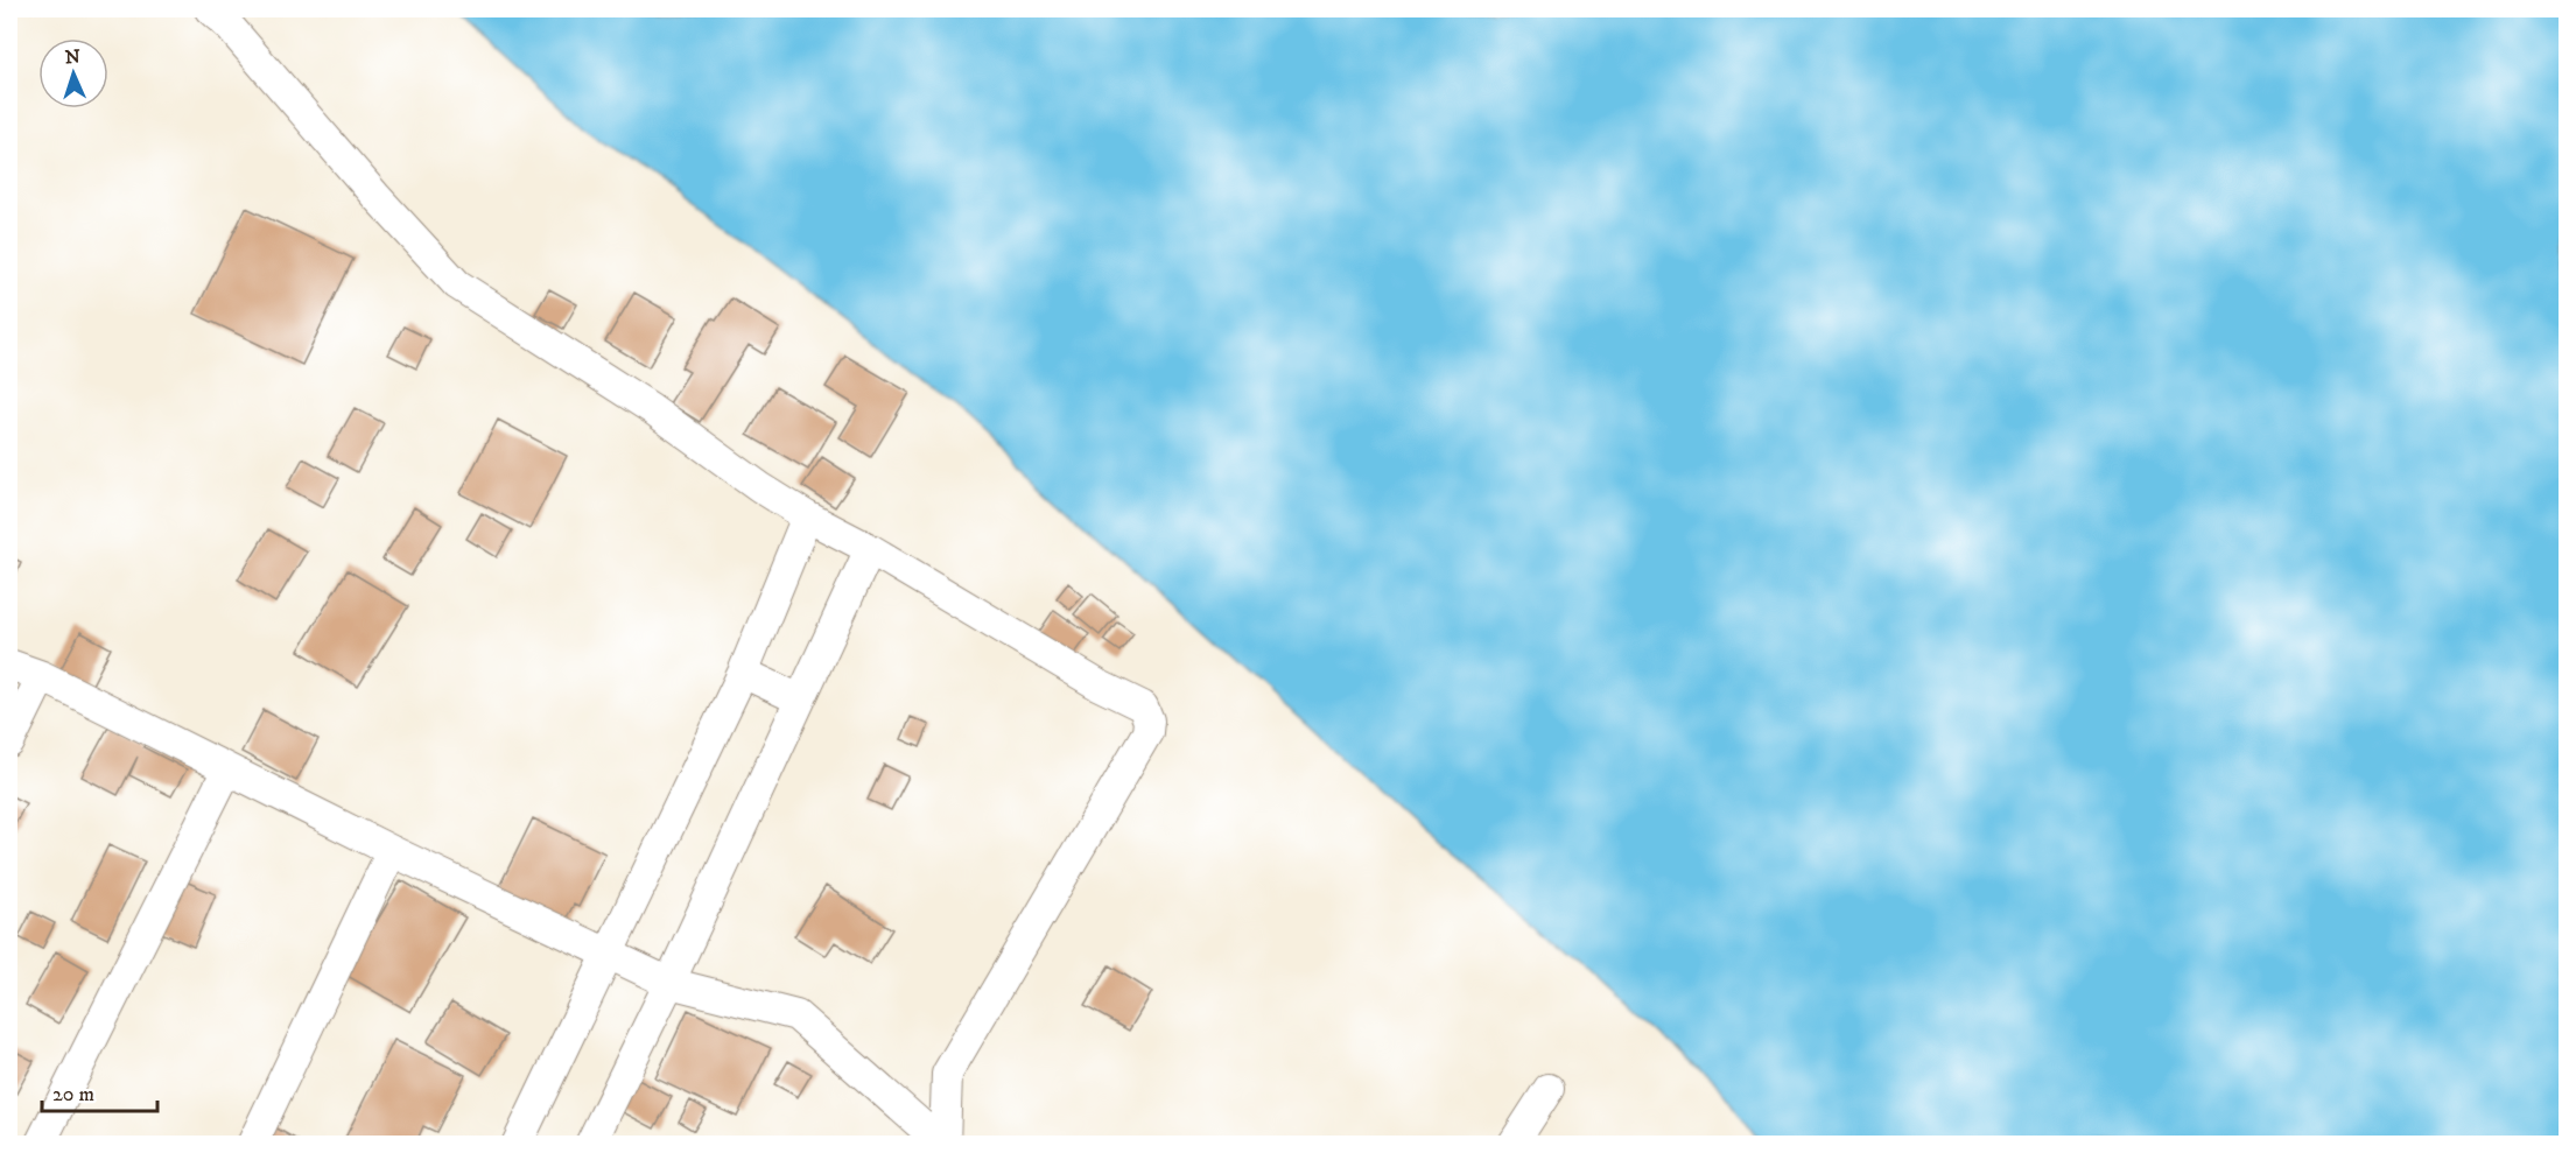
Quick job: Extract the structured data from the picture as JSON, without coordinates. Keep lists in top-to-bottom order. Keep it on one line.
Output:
{"scale_bar":"20 m","north":"top"}
